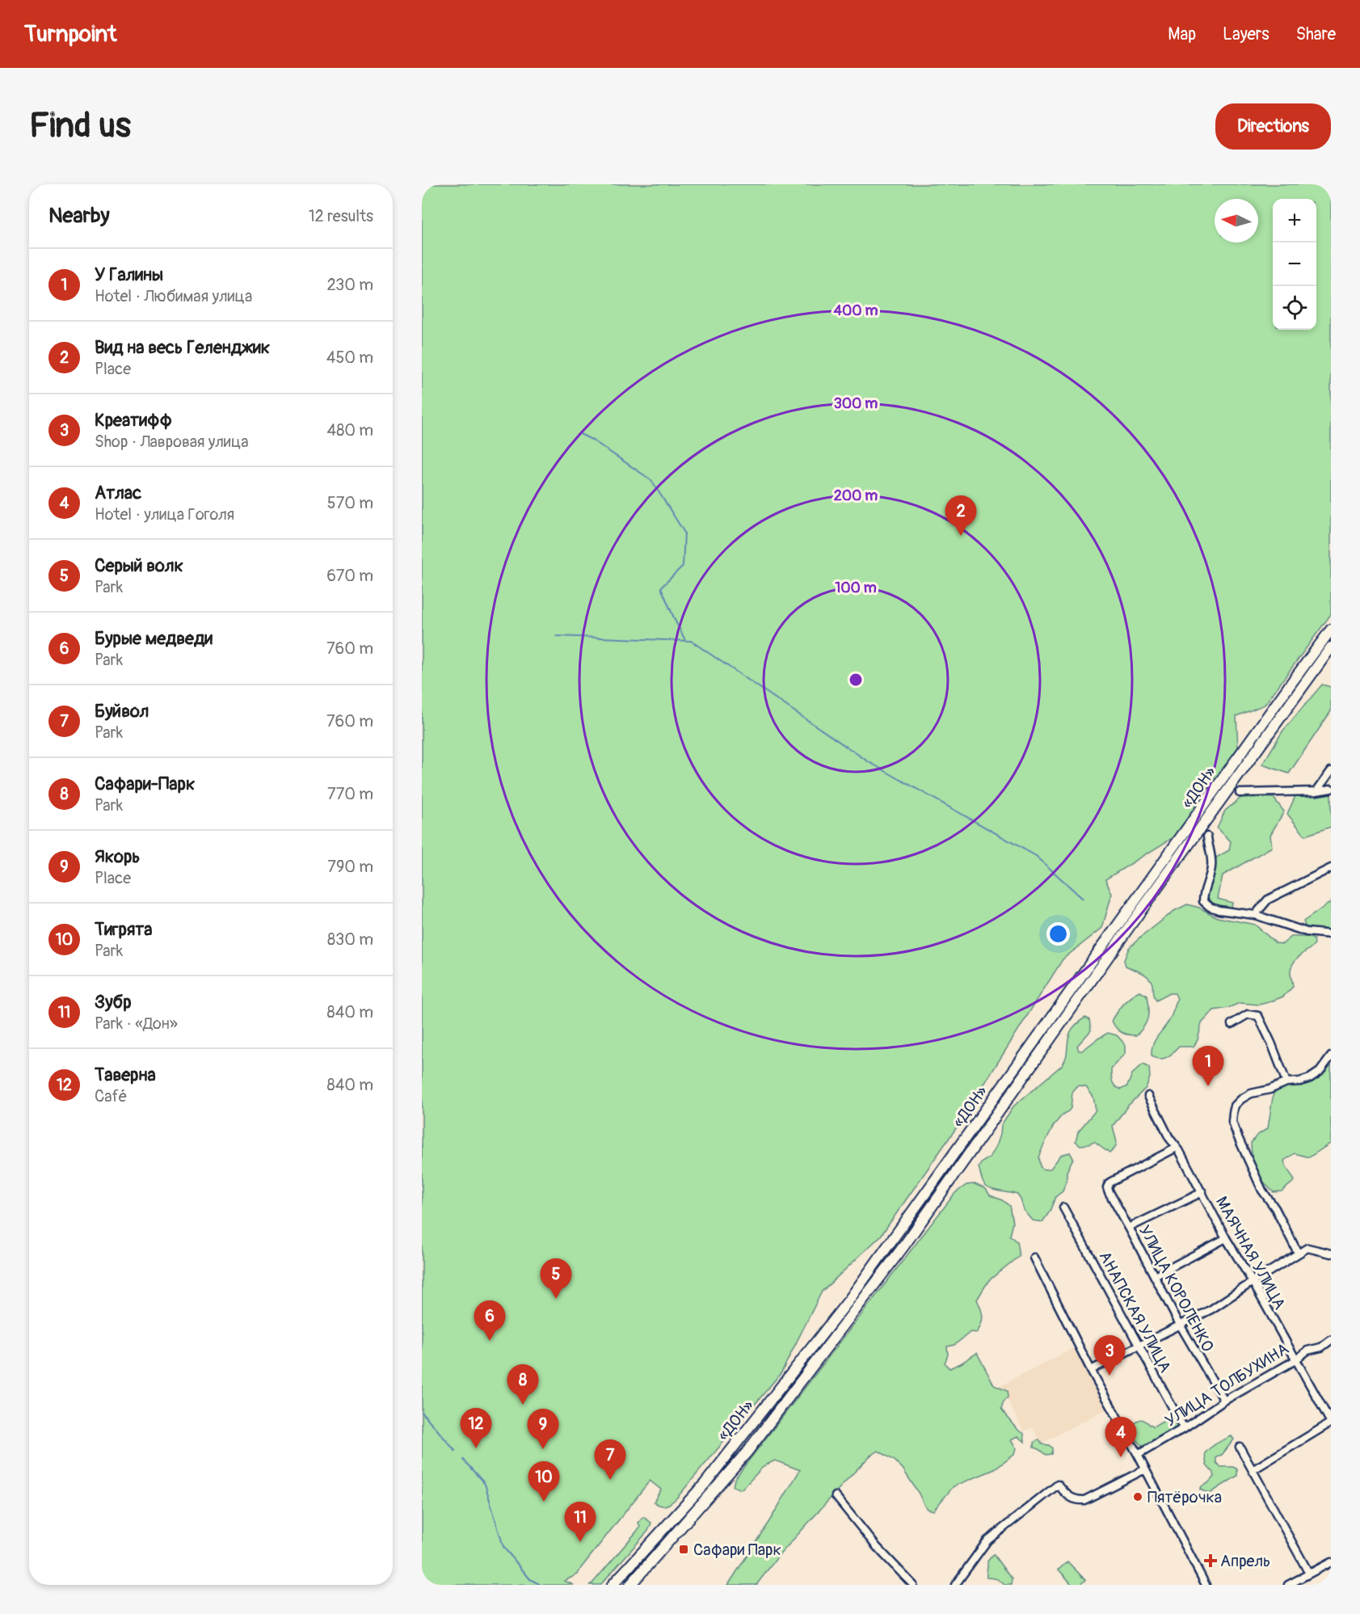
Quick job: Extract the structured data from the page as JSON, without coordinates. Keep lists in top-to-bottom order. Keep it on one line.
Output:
{"streets":{"highway":["«ДОН»"],"street":["МАЯЧНАЯ УЛИЦА","УЛИЦА КОРОЛЕНКО","АНАПСКАЯ УЛИЦА","УЛИЦА ТОЛБУХИНА"]},"crossings":[["МАЯЧНАЯ УЛИЦА","УЛИЦА КОРОЛЕНКО"],["МАЯЧНАЯ УЛИЦА","УЛИЦА ТОЛБУХИНА"],["УЛИЦА КОРОЛЕНКО","УЛИЦА ТОЛБУХИНА"],["АНАПСКАЯ УЛИЦА","УЛИЦА ТОЛБУХИНА"]],"places":{"other":["Пятёрочка"],"transit":["Сафари Парк"],"health":["Апрель"]},"north":"left","page":{"header":"Turnpoint","nav":["Map","Layers","Share"],"buttons":"Directions","title":"Find us","heading":["Nearby","12 results"],"map_buttons":["+","−"],"list":[{"mark":"1","name":"У Галины","note":"Hotel · Любимая улица","value":"230 m"},{"mark":"2","name":"Вид на весь Геленджик","note":"Place","value":"450 m"},{"mark":"3","name":"Креатифф","note":"Shop · Лавровая улица","value":"480 m"},{"mark":"4","name":"Атлас","note":"Hotel · улица Гоголя","value":"570 m"},{"mark":"5","name":"Серый волк","note":"Park","value":"670 m"},{"mark":"6","name":"Бурые медведи","note":"Park","value":"760 m"},{"mark":"7","name":"Буйвол","note":"Park","value":"760 m"},{"mark":"8","name":"Сафари-Парк","note":"Park","value":"770 m"},{"mark":"9","name":"Якорь","note":"Place","value":"790 m"},{"mark":"10","name":"Тигрята","note":"Park","value":"830 m"},{"mark":"11","name":"Зубр","note":"Park · «Дон»","value":"840 m"},{"mark":"12","name":"Таверна","note":"Café","value":"840 m"}],"pins":["2","1","5","6","3","8","12","9","4","7","10","11"]},"rings":["400 m","300 m","200 m","100 m"]}
